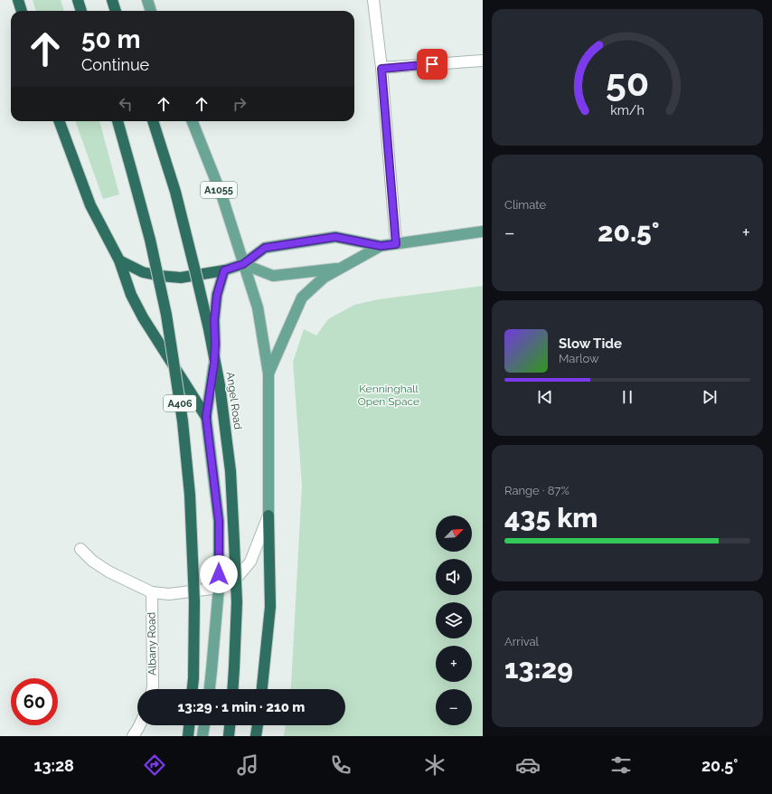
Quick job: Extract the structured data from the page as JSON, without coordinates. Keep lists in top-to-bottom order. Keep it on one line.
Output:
{"streets":{"highway":["Angel Road","A406"],"main road":["A1055"],"street":["Albany Road"]},"parks":["Kenninghall Open Space"],"north":"top right","page":{"turn":["50 m","Continue"],"tile":["Climate",["Range · 87%","435 km"],["Arrival","13:29"]],"heat":["−","20.5°","+"],"song":["Slow Tide","Marlow"],"map_buttons":["+","−"],"limit":"60","trip":"13:29 · 1 min · 210 m","tabs":["13:28","20.5°"],"gauge":["50","km/h"]}}
